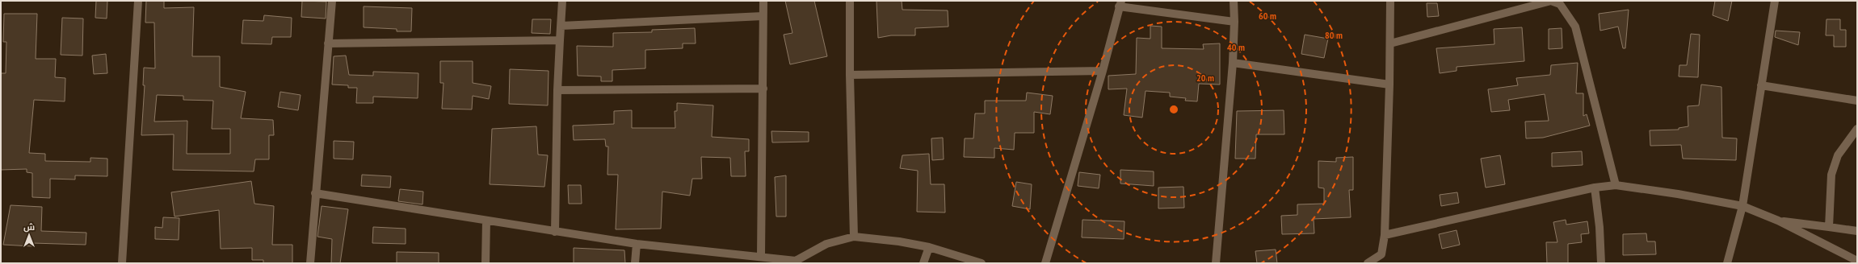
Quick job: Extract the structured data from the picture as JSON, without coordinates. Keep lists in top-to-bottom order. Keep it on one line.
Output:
{"north":"top","rings":["60 m","80 m","40 m","20 m"]}
